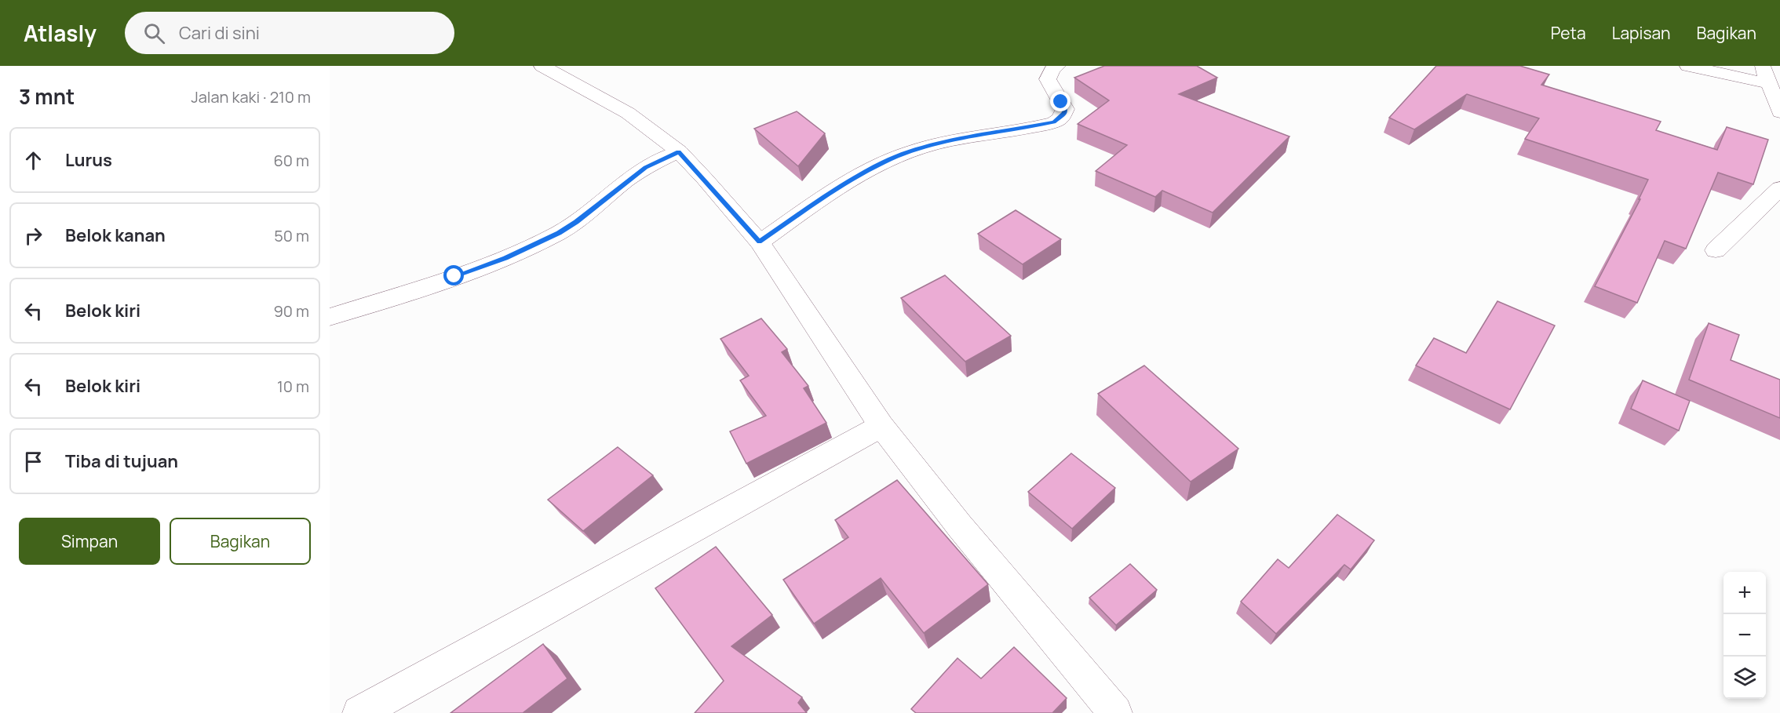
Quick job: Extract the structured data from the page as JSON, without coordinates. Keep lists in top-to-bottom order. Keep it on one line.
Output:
{"page":{"header":"Atlasly","search":"Cari di sini","nav":["Peta","Lapisan","Bagikan"],"heading":["3 mnt","Jalan kaki · 210 m"],"list":[["Lurus","60 m"],["Belok kanan","50 m"],["Belok kiri","90 m"],["Belok kiri","10 m"],"Tiba di tujuan"],"buttons":["Simpan","Bagikan"],"map_buttons":["+","−"]}}
